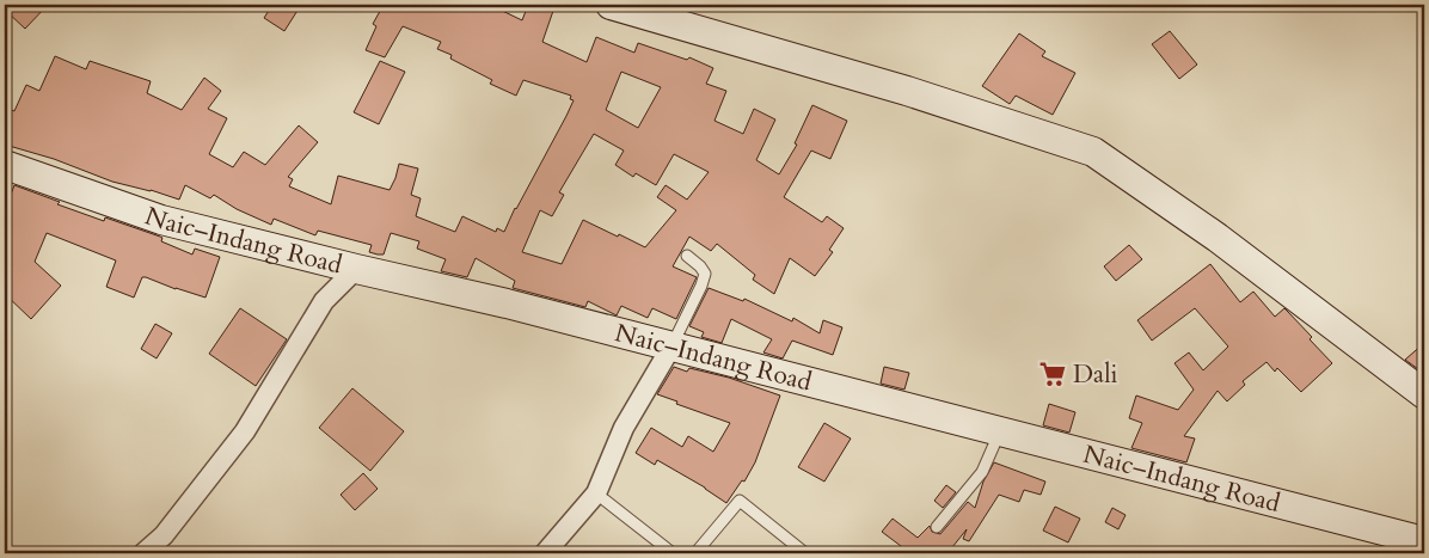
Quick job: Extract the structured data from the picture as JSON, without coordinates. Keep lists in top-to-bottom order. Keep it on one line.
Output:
{"streets":{"main road":["Naic–Indang Road"]},"places":{"supermarket":["Dali"]}}
